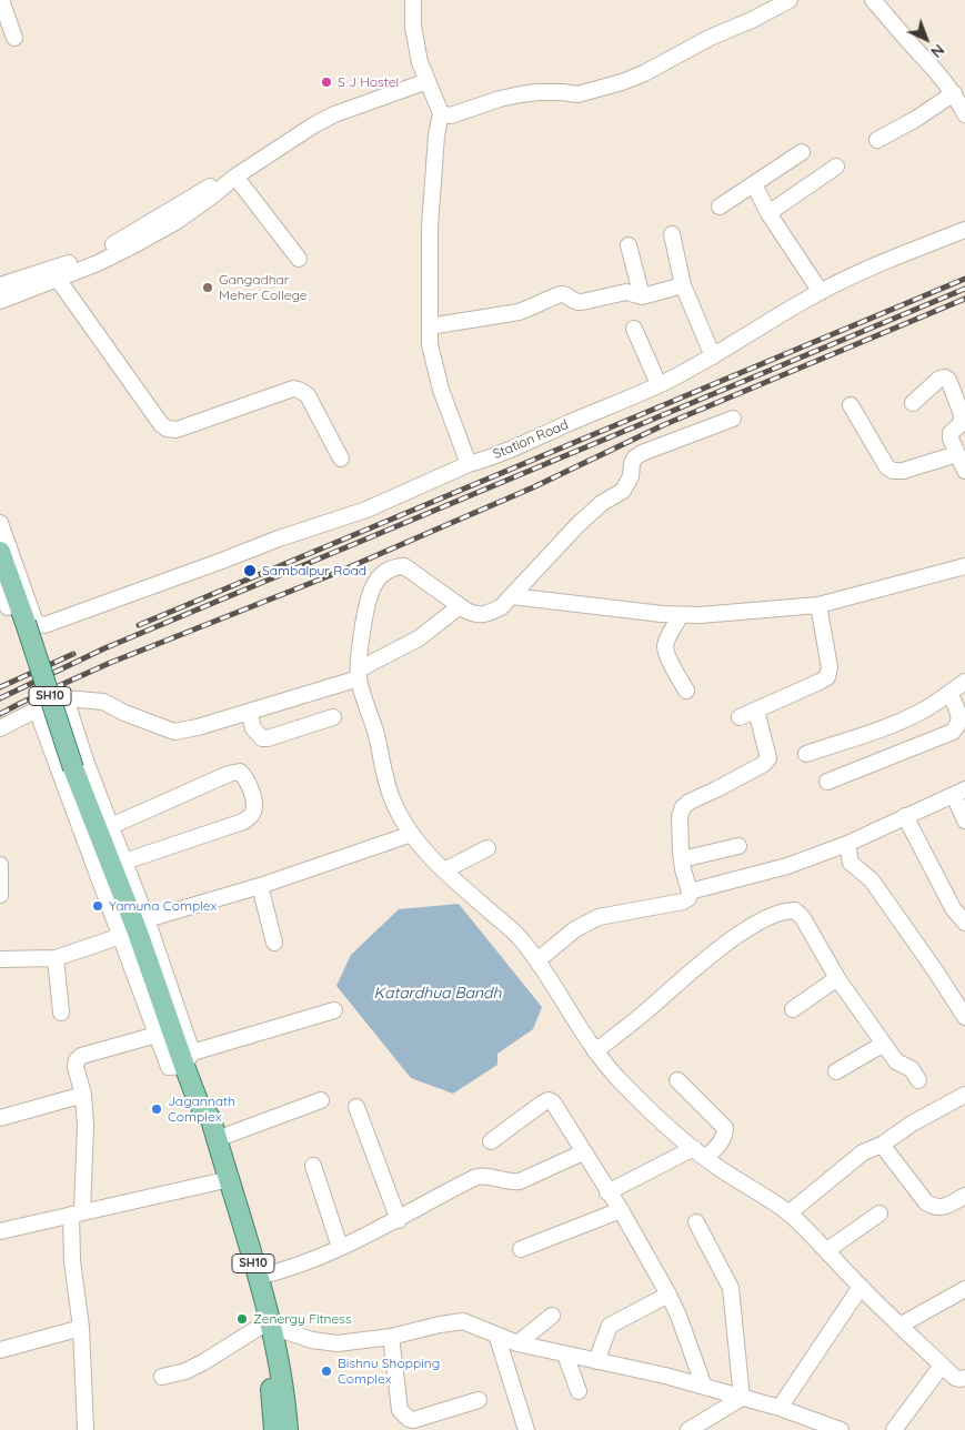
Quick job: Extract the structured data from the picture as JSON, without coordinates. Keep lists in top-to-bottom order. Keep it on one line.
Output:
{"streets":{"main road":["SH10"],"street":["Station Road"]},"water":["Katardhua Bandh"],"places":["S J Hostel","Gangadhar Meher College","Sambalpur Road","Yamuna Complex","Jagannath Complex","Zenergy Fitness","Bishnu Shopping Complex"],"north":"bottom right"}
